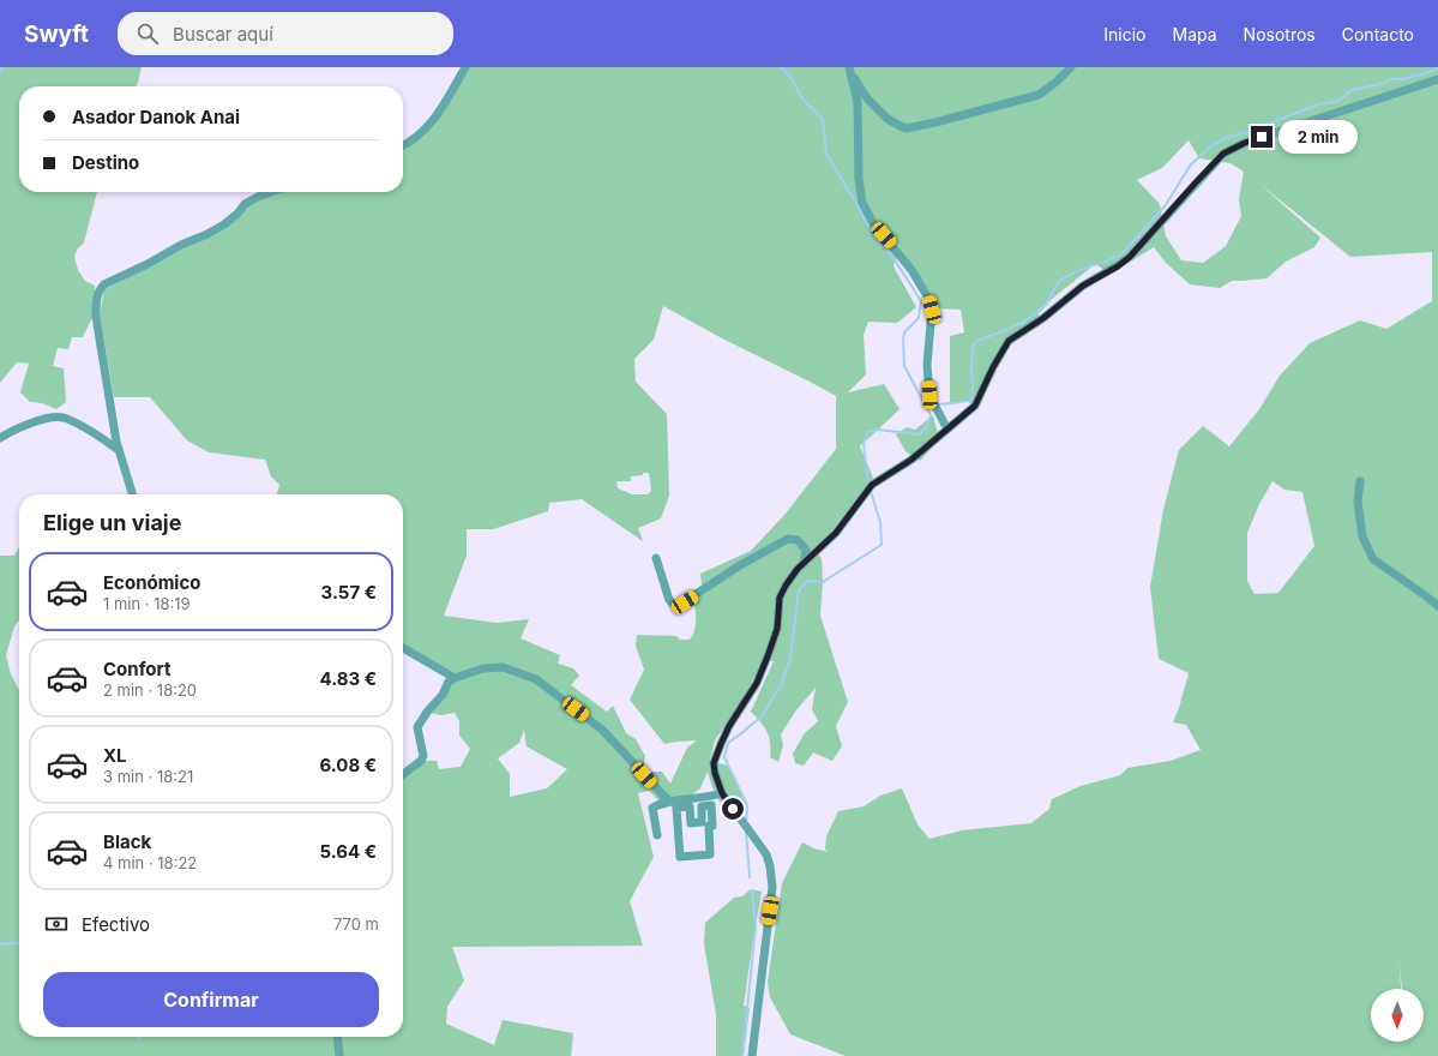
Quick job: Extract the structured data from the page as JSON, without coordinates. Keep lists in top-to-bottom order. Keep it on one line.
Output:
{"north":"bottom","page":{"header":"Swyft","search":"Buscar aquí","nav":["Inicio","Mapa","Nosotros","Contacto"],"banner":["Asador Danok Anai","Destino"],"bubble":"2 min","heading":"Elige un viaje","list":[{"name":"Económico","note":"1 min · 18:19","value":"3.57 €"},{"name":"Confort","note":"2 min · 18:20","value":"4.83 €"},{"name":"XL","note":"3 min · 18:21","value":"6.08 €"},{"name":"Black","note":"4 min · 18:22","value":"5.64 €"}],"pay":["Efectivo","770 m"],"buttons":"Confirmar"}}
